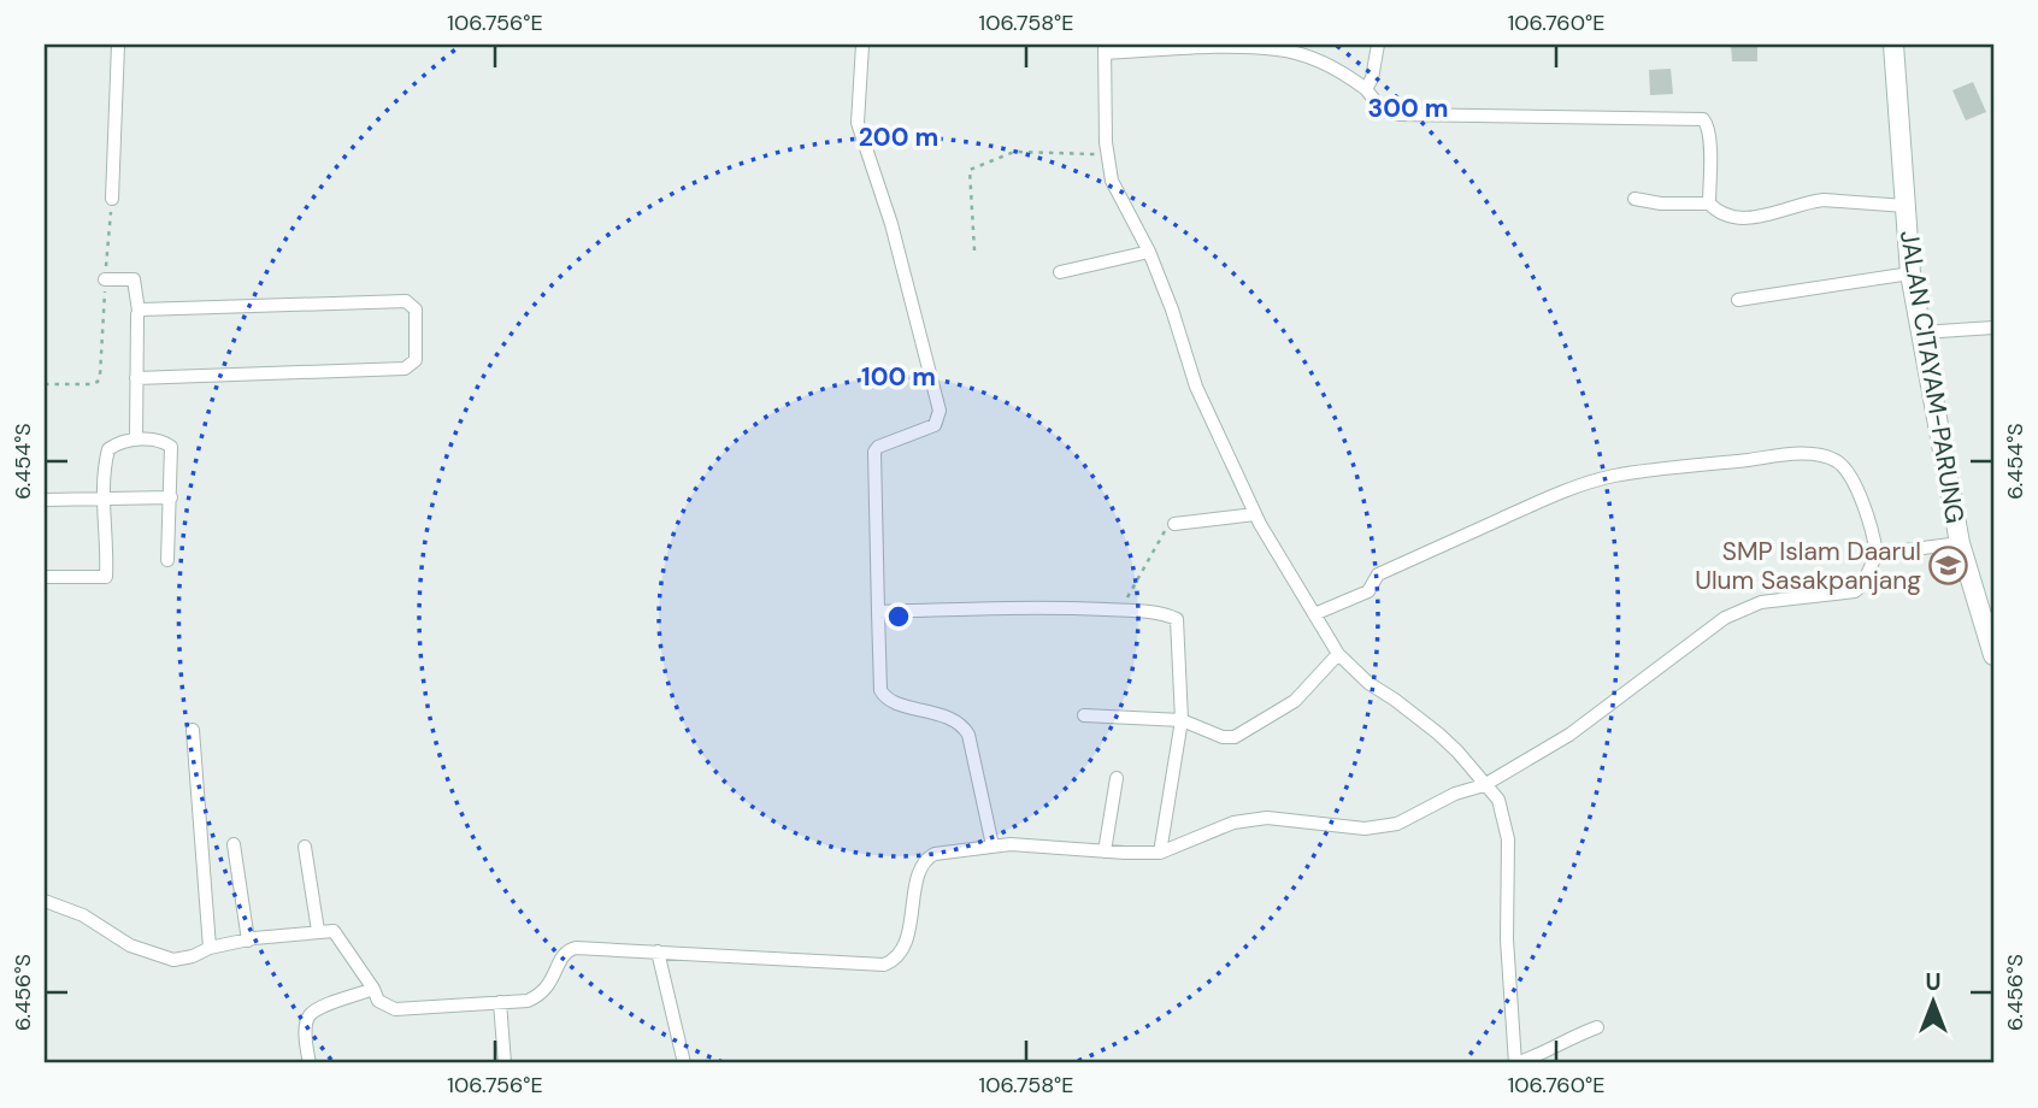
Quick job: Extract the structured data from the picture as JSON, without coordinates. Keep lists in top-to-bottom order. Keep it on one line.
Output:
{"streets":{"main road":["JALAN CITAYAM-PARUNG"]},"places":{"school or university":["SMP Islam Daarul Ulum Sasakpanjang"]},"north":"top","coordinates":["106.756°E","106.758°E","106.760°E","6.454°S","6.456°S"],"rings":["300 m","200 m","100 m"]}
